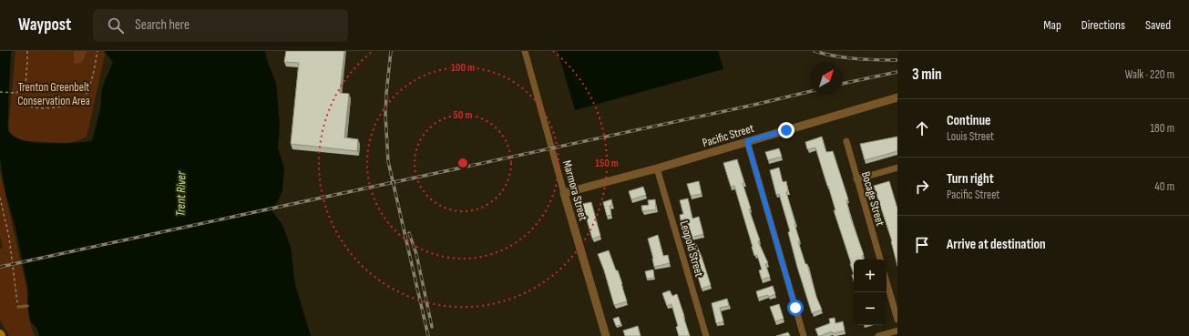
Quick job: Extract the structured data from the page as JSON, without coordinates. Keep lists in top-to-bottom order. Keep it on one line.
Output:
{"streets":{"street":["Pacific Street","Marmora Street","Bocage Street","Leopold Street"]},"crossings":[["Pacific Street","Marmora Street"],["Pacific Street","Leopold Street"]],"water":["Trent River"],"parks":["Trenton Greenbelt Conservation Area"],"north":"top right","page":{"header":"Waypost","search":"Search here","nav":["Map","Directions","Saved"],"heading":["3 min","Walk · 220 m"],"list":[["Continue","Louis Street","180 m"],["Turn right","Pacific Street","40 m"],"Arrive at destination"],"map_buttons":["+","−"]},"rings":["100 m","50 m","150 m"]}
